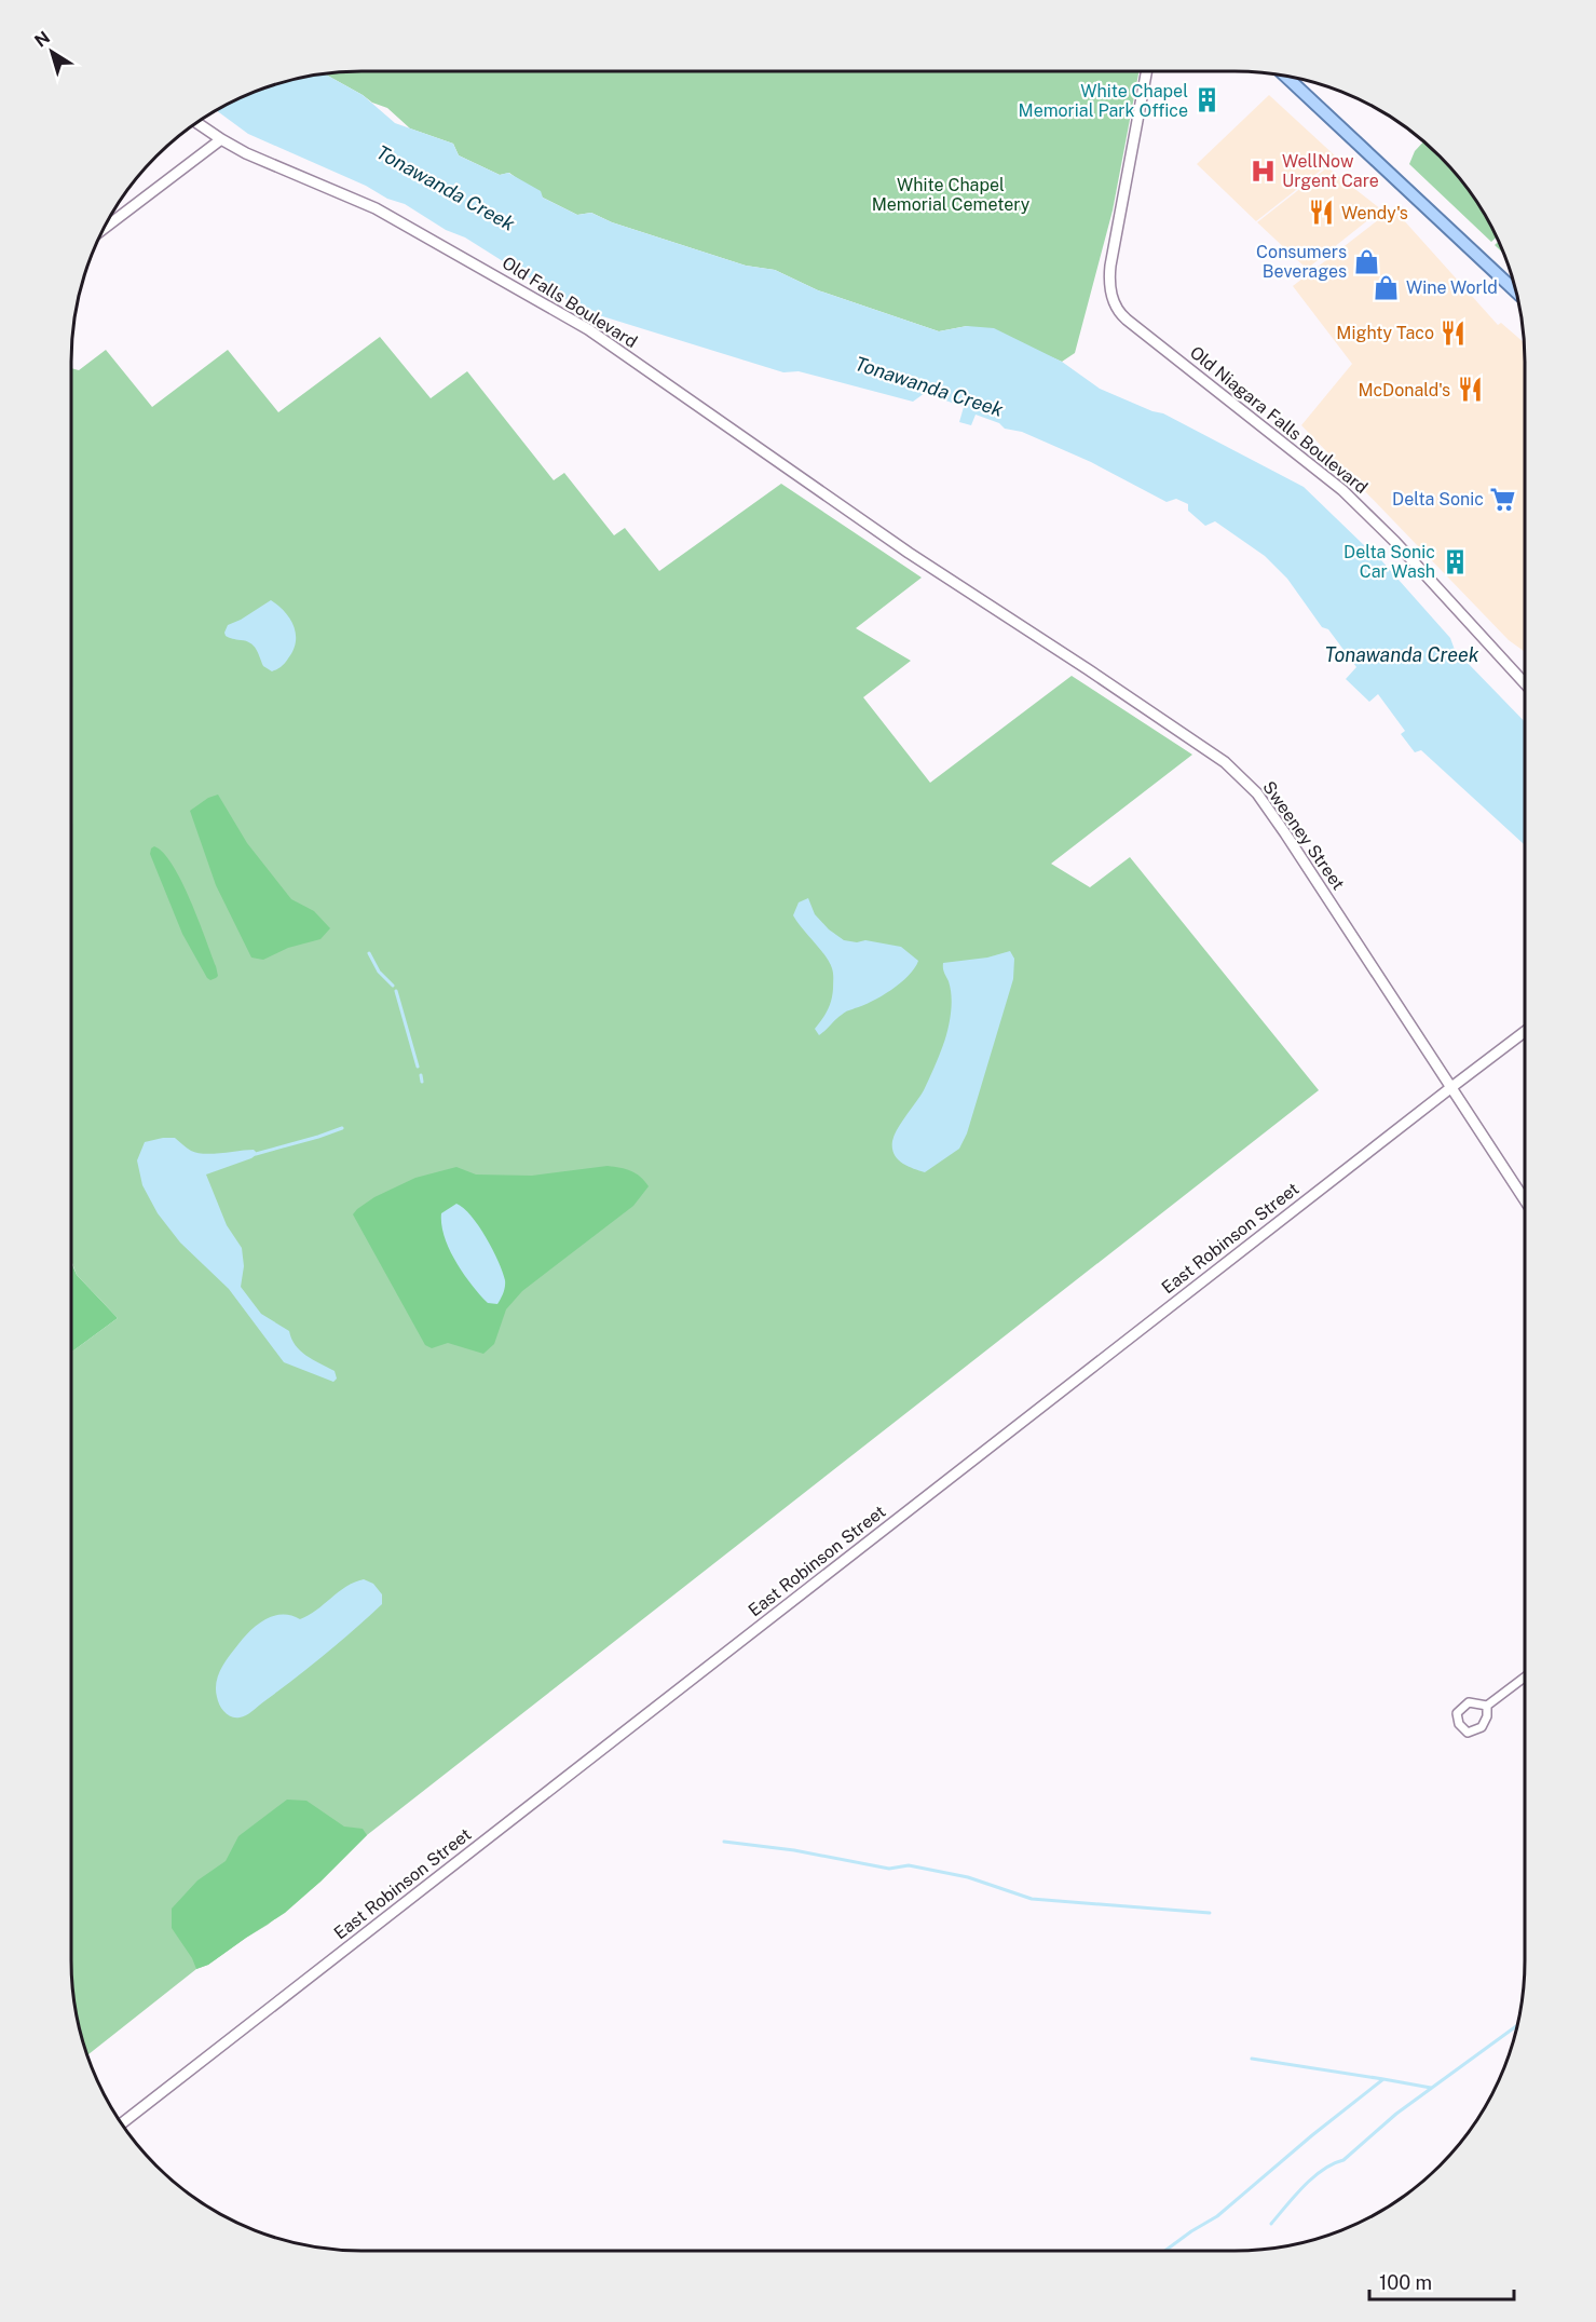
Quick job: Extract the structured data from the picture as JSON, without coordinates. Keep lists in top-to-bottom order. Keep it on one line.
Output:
{"streets":{"street":["Old Falls Boulevard","Old Niagara Falls Boulevard","Sweeney Street","East Robinson Street"]},"crossings":[["Old Falls Boulevard","Sweeney Street"],["Sweeney Street","East Robinson Street"]],"water":["Tonawanda Creek"],"parks":["White Chapel Memorial Cemetery"],"places":{"building":["White Chapel Memorial Park Office","Delta Sonic Car Wash"],"hospital":["WellNow Urgent Care"],"restaurant":["Wendy's","Mighty Taco","McDonald's"],"shop":["Consumers Beverages","Wine World"],"supermarket":["Delta Sonic"]},"scale_bar":"100 m","north":"top left"}
